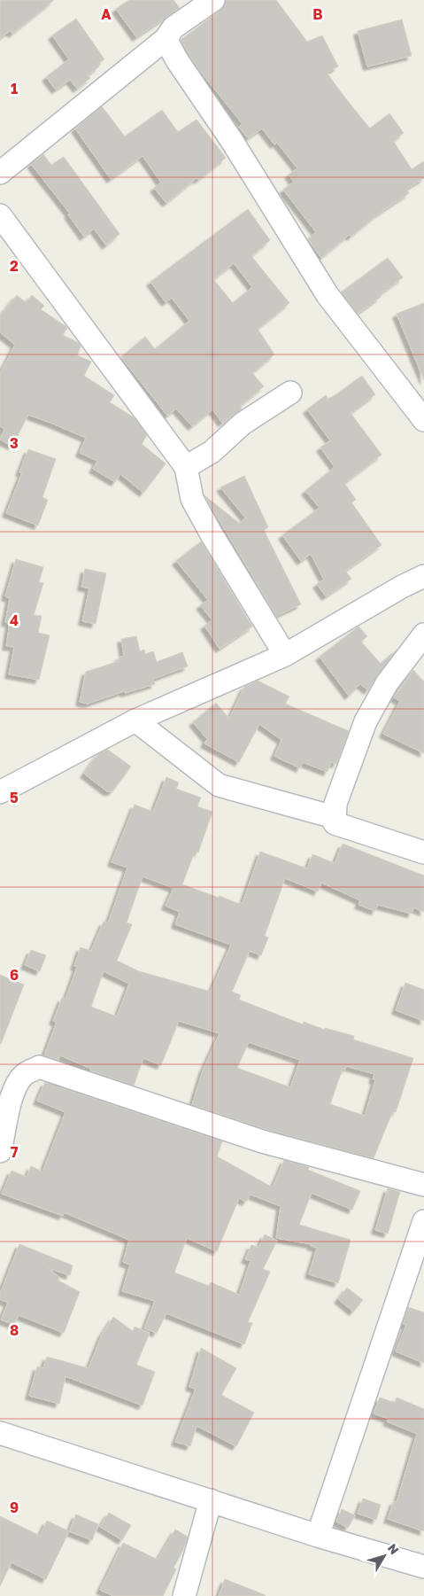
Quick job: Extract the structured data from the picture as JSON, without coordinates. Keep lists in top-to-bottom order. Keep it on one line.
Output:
{"north":"top right","grid":{"columns":["A","B"],"rows":["1","2","3","4","5","6","7","8","9"]}}
